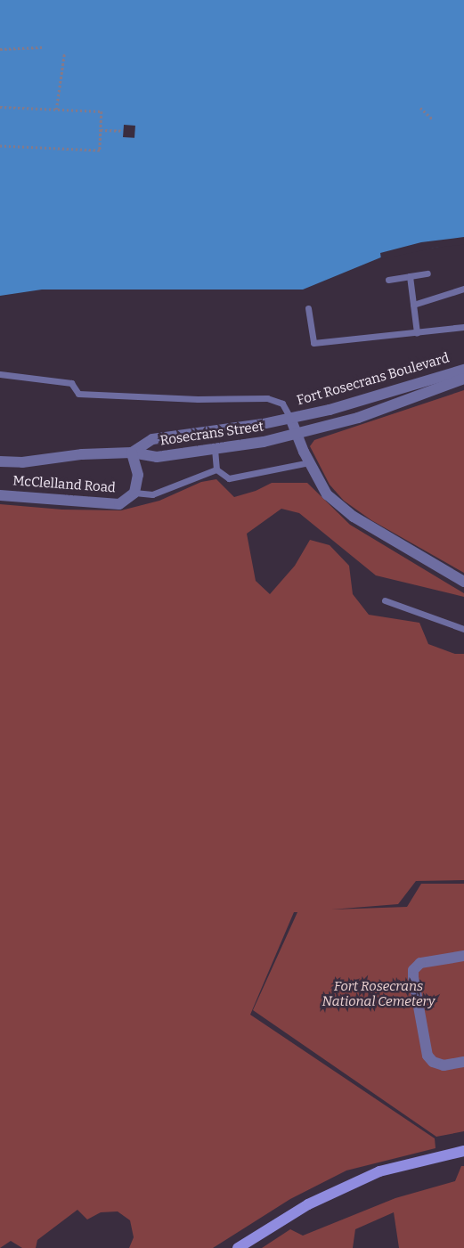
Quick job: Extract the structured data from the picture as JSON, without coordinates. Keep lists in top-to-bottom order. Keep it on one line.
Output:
{"streets":{"street":["Fort Rosecrans Boulevard","Rosecrans Street","McClelland Road"]},"crossings":[["Fort Rosecrans Boulevard","Rosecrans Street"],["Rosecrans Street","McClelland Road"]],"parks":["Fort Rosecrans National Cemetery"]}
